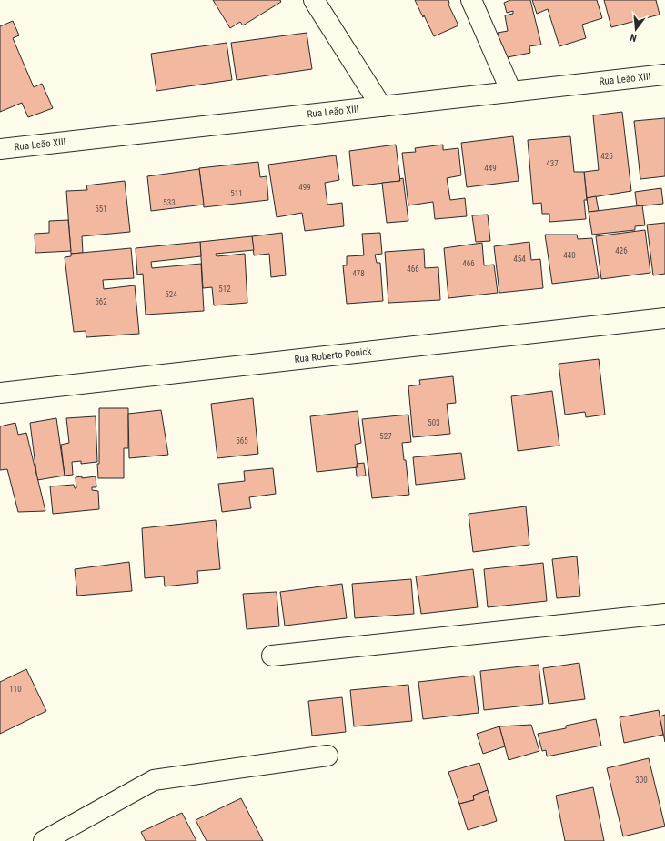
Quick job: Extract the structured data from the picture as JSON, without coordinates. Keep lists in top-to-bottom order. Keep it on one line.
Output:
{"streets":{"street":["Rua Leão XIII","Rua Roberto Ponick"]},"house_numbers":["425","437","449","499","511","533","551","426","440","454","466","466","478","512","524","562","503","527","565","110","300"],"north":"bottom"}
